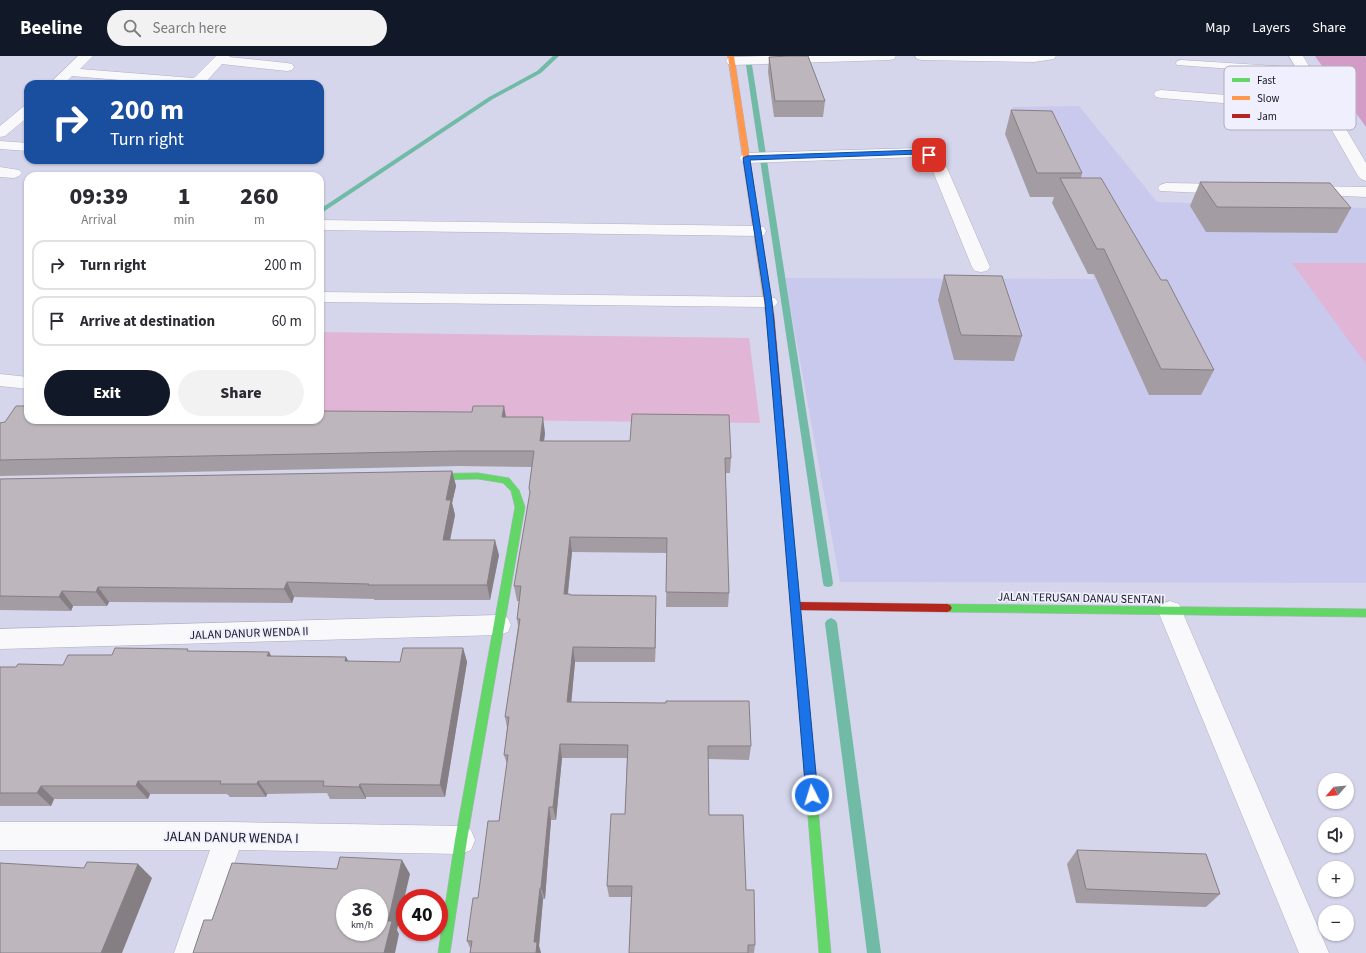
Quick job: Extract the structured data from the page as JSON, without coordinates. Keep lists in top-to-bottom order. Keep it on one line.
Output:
{"streets":{"street":["JALAN TERUSAN DANAU SENTANI","JALAN DANUR WENDA II","JALAN DANUR WENDA I"]},"legend":["Fast","Slow","Jam"],"north":"bottom left","page":{"header":"Beeline","search":"Search here","nav":["Map","Layers","Share"],"turn":["200 m","Turn right"],"eta":["09:39","Arrival","1","min","260","m"],"list":[{"name":"Turn right","value":"200 m"},{"name":"Arrive at destination","value":"60 m"}],"buttons":["Exit","Share"],"map_buttons":["+","−"],"speed":"36 km/h","limit":"40"}}
